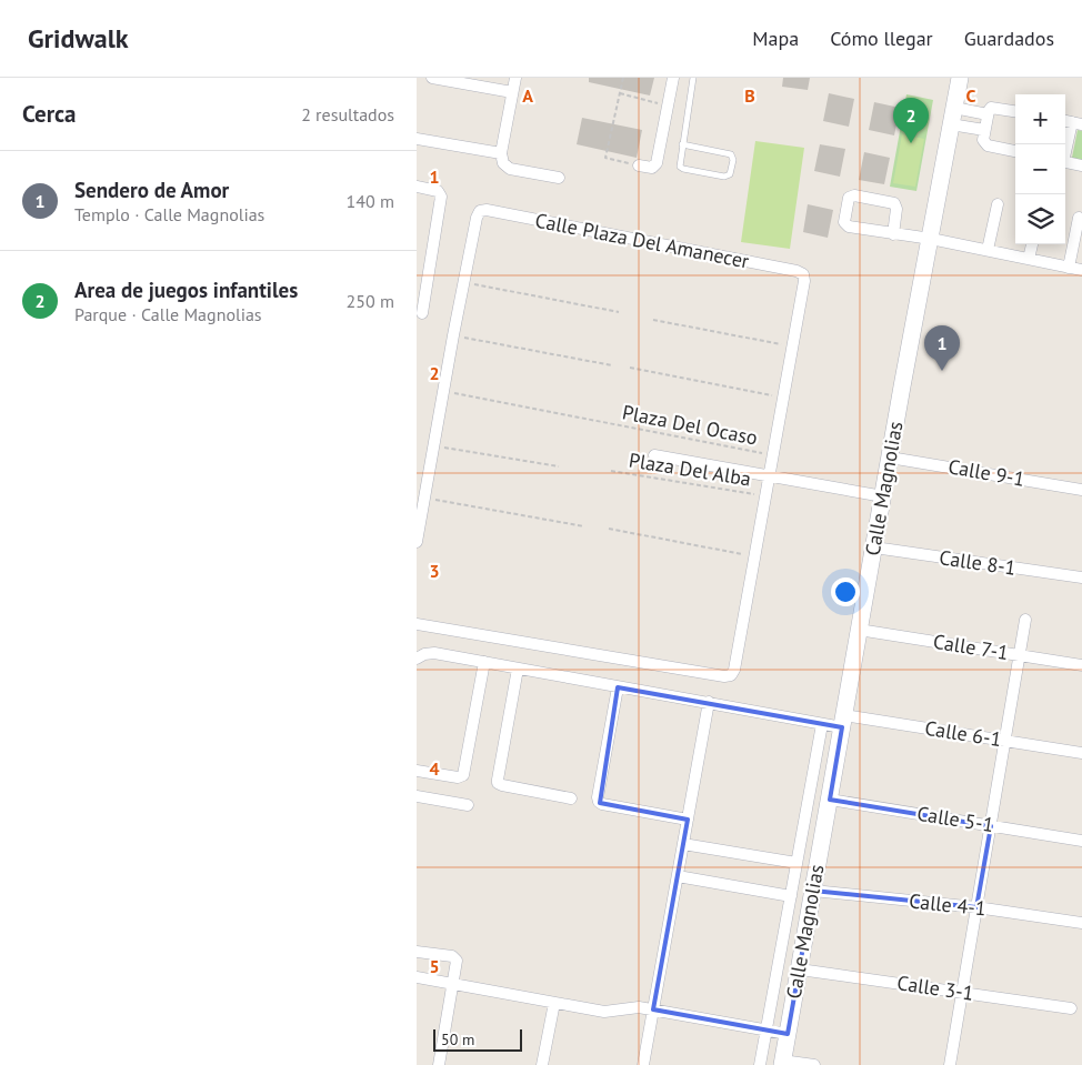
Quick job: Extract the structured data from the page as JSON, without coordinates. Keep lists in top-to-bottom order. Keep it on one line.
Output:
{"streets":{"main road":["Calle Magnolias"],"street":["Calle Plaza Del Amanecer","Calle 9-1","Calle 8-1","Calle 7-1","Calle 6-1","Calle 5-1","Calle 4-1","Calle 3-1"],"path":["Plaza Del Ocaso","Plaza Del Alba"]},"crossings":[["Calle 9-1","Calle Magnolias"],["Calle Magnolias","Calle 8-1"],["Calle Magnolias","Calle 7-1"],["Calle Magnolias","Calle 6-1"],["Calle Magnolias","Calle 5-1"],["Calle Magnolias","Calle 4-1"],["Calle Magnolias","Calle 3-1"]],"scale_bar":"50 m","page":{"header":"Gridwalk","nav":["Mapa","Cómo llegar","Guardados"],"heading":["Cerca","2 resultados"],"map_buttons":["+","−"],"pins":["2","1"],"list":[{"mark":"1","name":"Sendero de Amor","note":"Templo · Calle Magnolias","value":"140 m"},{"mark":"2","name":"Area de juegos infantiles","note":"Parque · Calle Magnolias","value":"250 m"}],"scale":"50 m"},"grid":{"columns":["A","B","C"],"rows":["1","2","3","4","5"]}}
